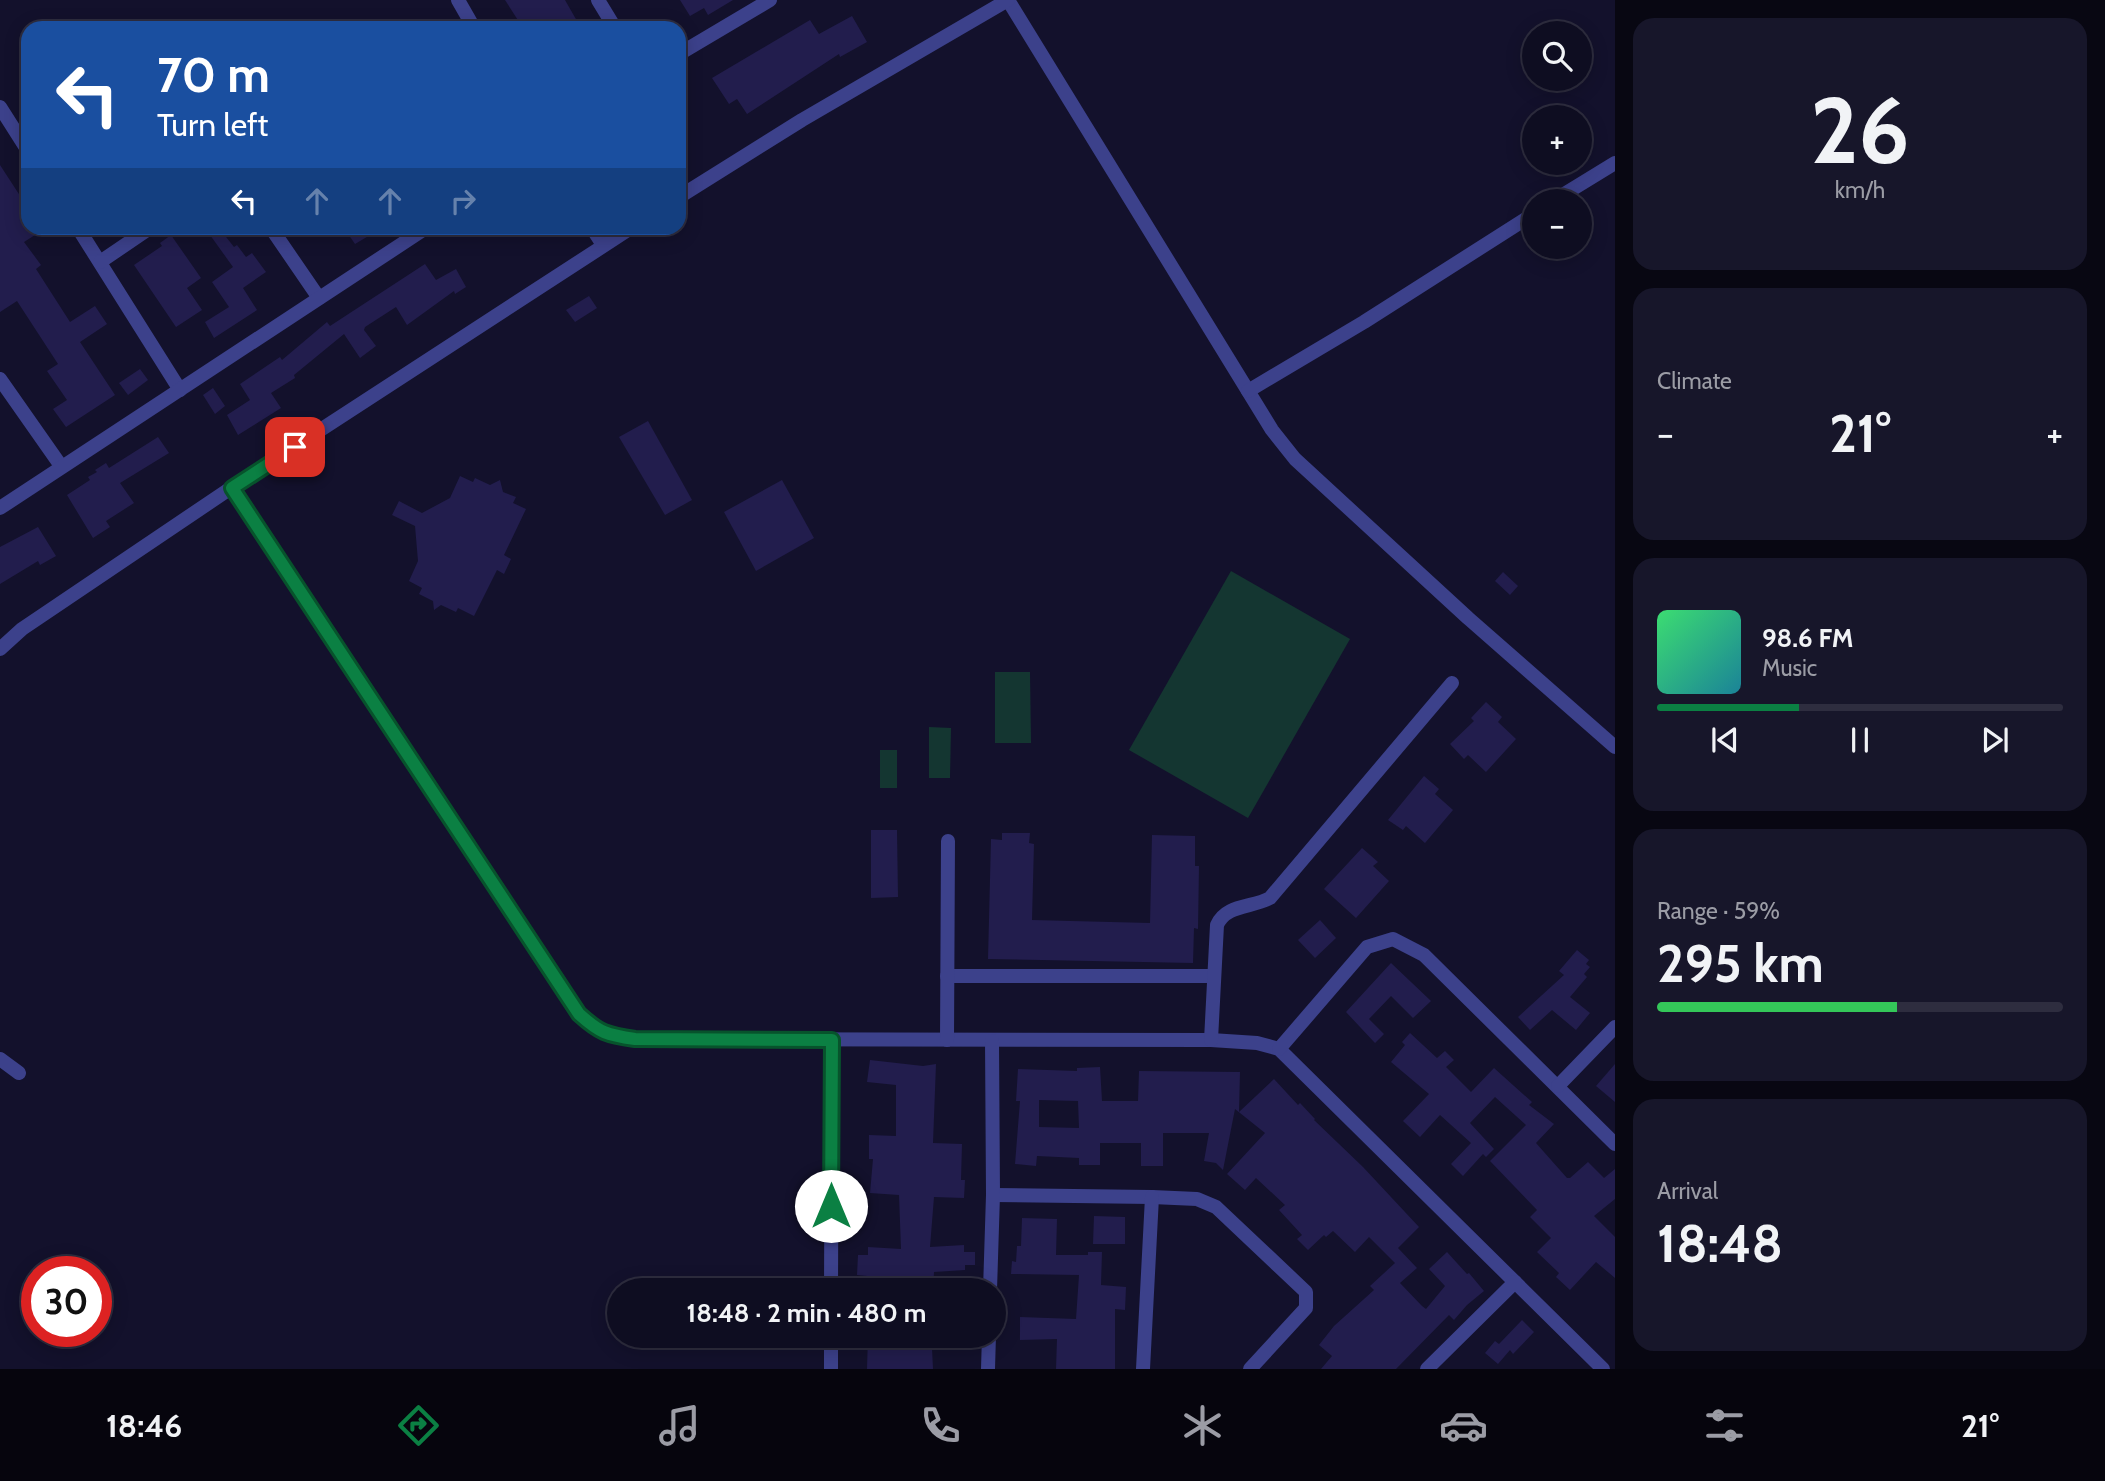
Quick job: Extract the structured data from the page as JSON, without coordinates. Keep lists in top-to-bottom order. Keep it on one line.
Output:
{"page":{"tile":[["26","km/h"],"Climate",["Range · 59%","295 km"],["Arrival","18:48"]],"map_buttons":["+","−"],"turn":["70 m","Turn left"],"heat":["−","21°","+"],"song":["98.6 FM","Music"],"limit":"30","trip":"18:48 · 2 min · 480 m","tabs":["18:46","21°"]}}
